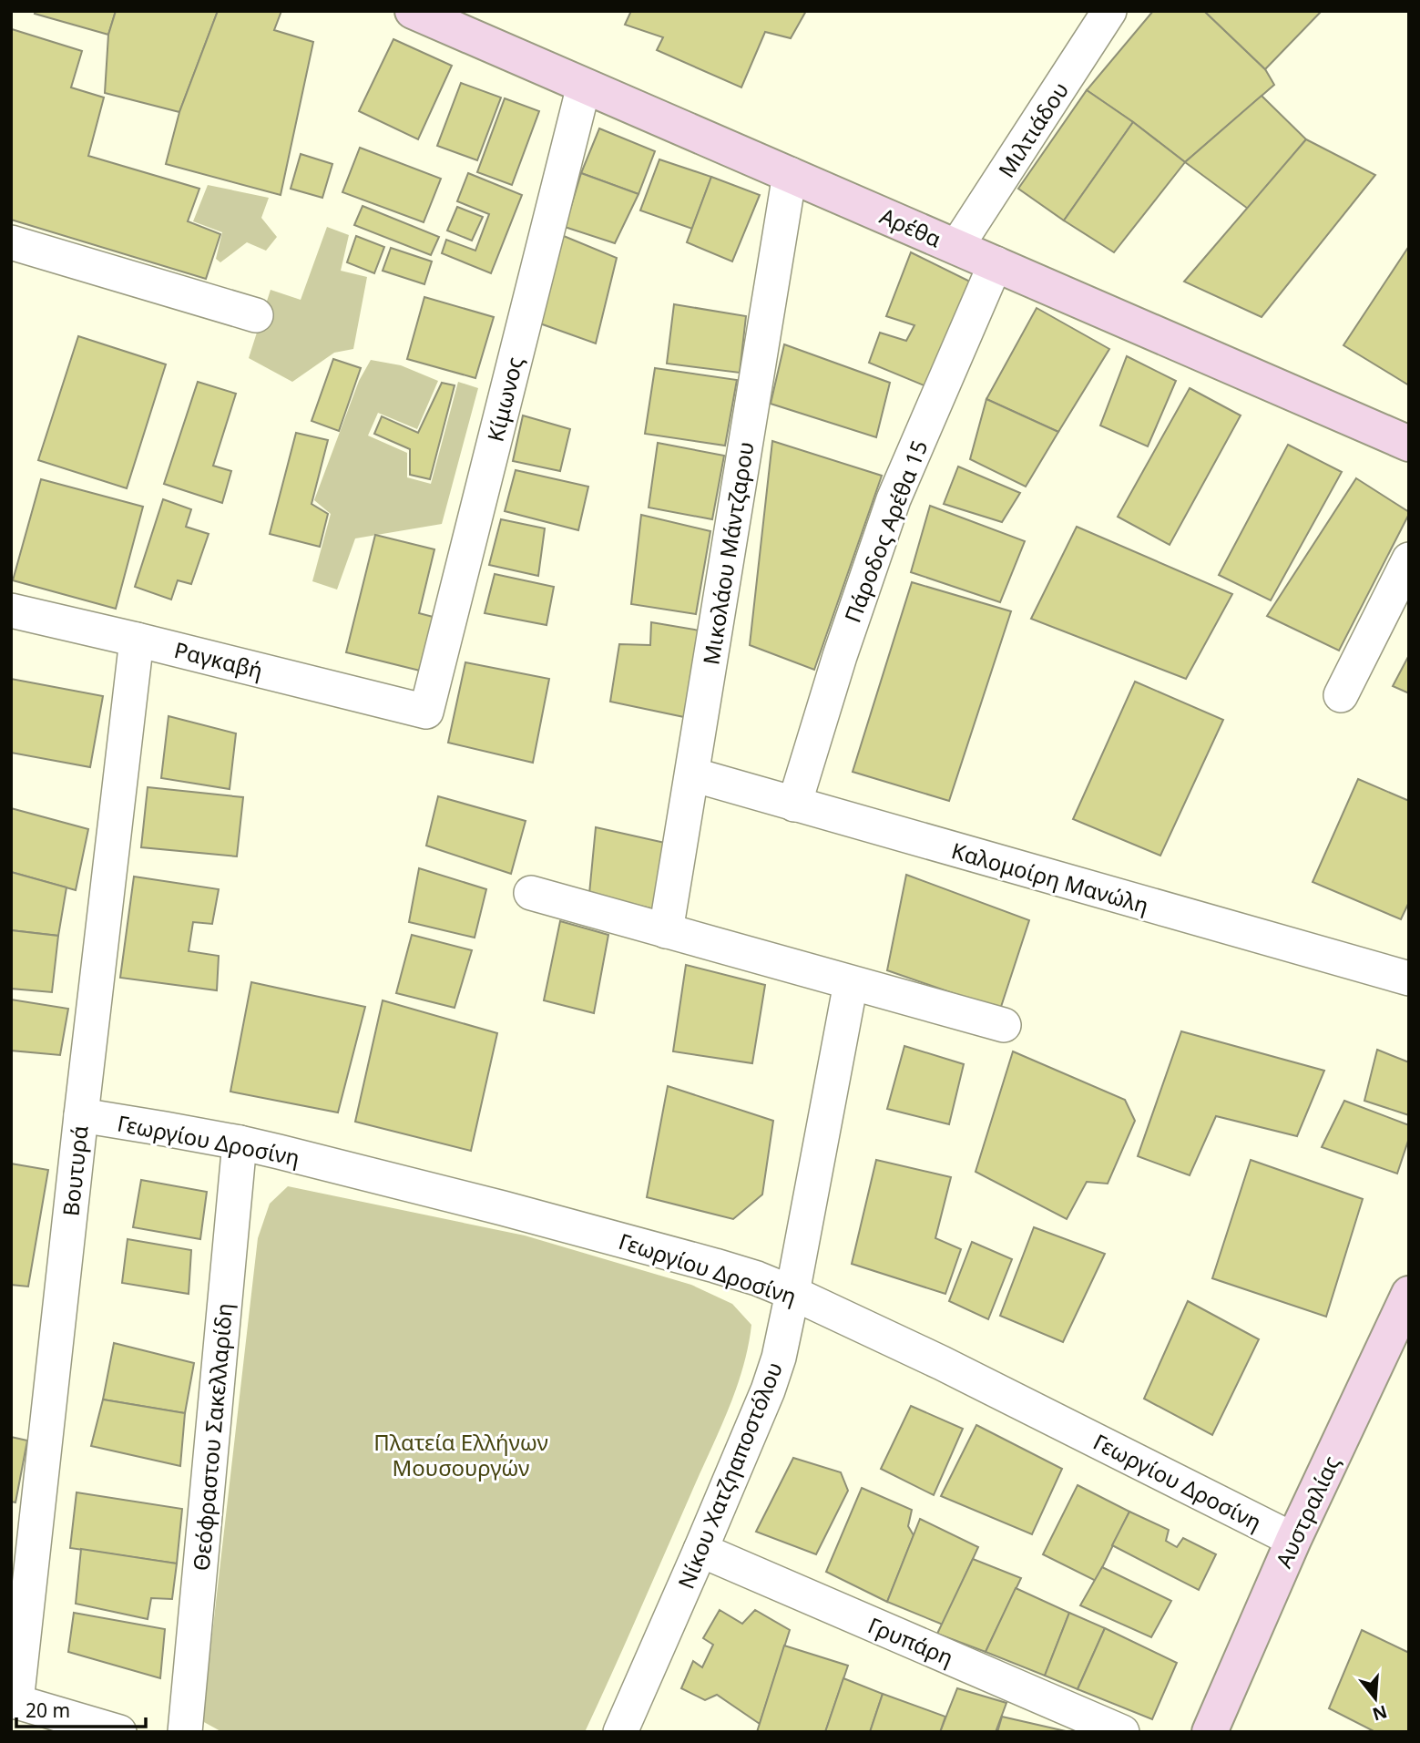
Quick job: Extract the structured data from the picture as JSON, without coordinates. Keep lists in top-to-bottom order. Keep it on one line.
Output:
{"streets":{"street":["Μιλτιάδου","Αρέθα","Κίμωνος","Πάροδος Αρέθα 15","Μικολάου Μάντζαρου","Ραγκαβή","Καλομοίρη Μανώλη","Γεωργίου Δροσίνη","Βουτυρά","Θεόφραστου Σακελλαρίδη","Νίκου Χατζηαποστόλου","Αυστραλίας","Γρυπάρη"]},"crossings":[["Μιλτιάδου","Αρέθα"],["Αρέθα","Κίμωνος"],["Αρέθα","Πάροδος Αρέθα 15"],["Αρέθα","Μικολάου Μάντζαρου"],["Κίμωνος","Ραγκαβή"],["Πάροδος Αρέθα 15","Καλομοίρη Μανώλη"],["Μικολάου Μάντζαρου","Καλομοίρη Μανώλη"],["Ραγκαβή","Βουτυρά"],["Γεωργίου Δροσίνη","Βουτυρά"],["Γεωργίου Δροσίνη","Θεόφραστου Σακελλαρίδη"],["Γεωργίου Δροσίνη","Νίκου Χατζηαποστόλου"],["Γεωργίου Δροσίνη","Αυστραλίας"],["Νίκου Χατζηαποστόλου","Γρυπάρη"]],"parks":["Πλατεία Ελλήνων Μουσουργών"],"scale_bar":"20 m","north":"bottom"}
